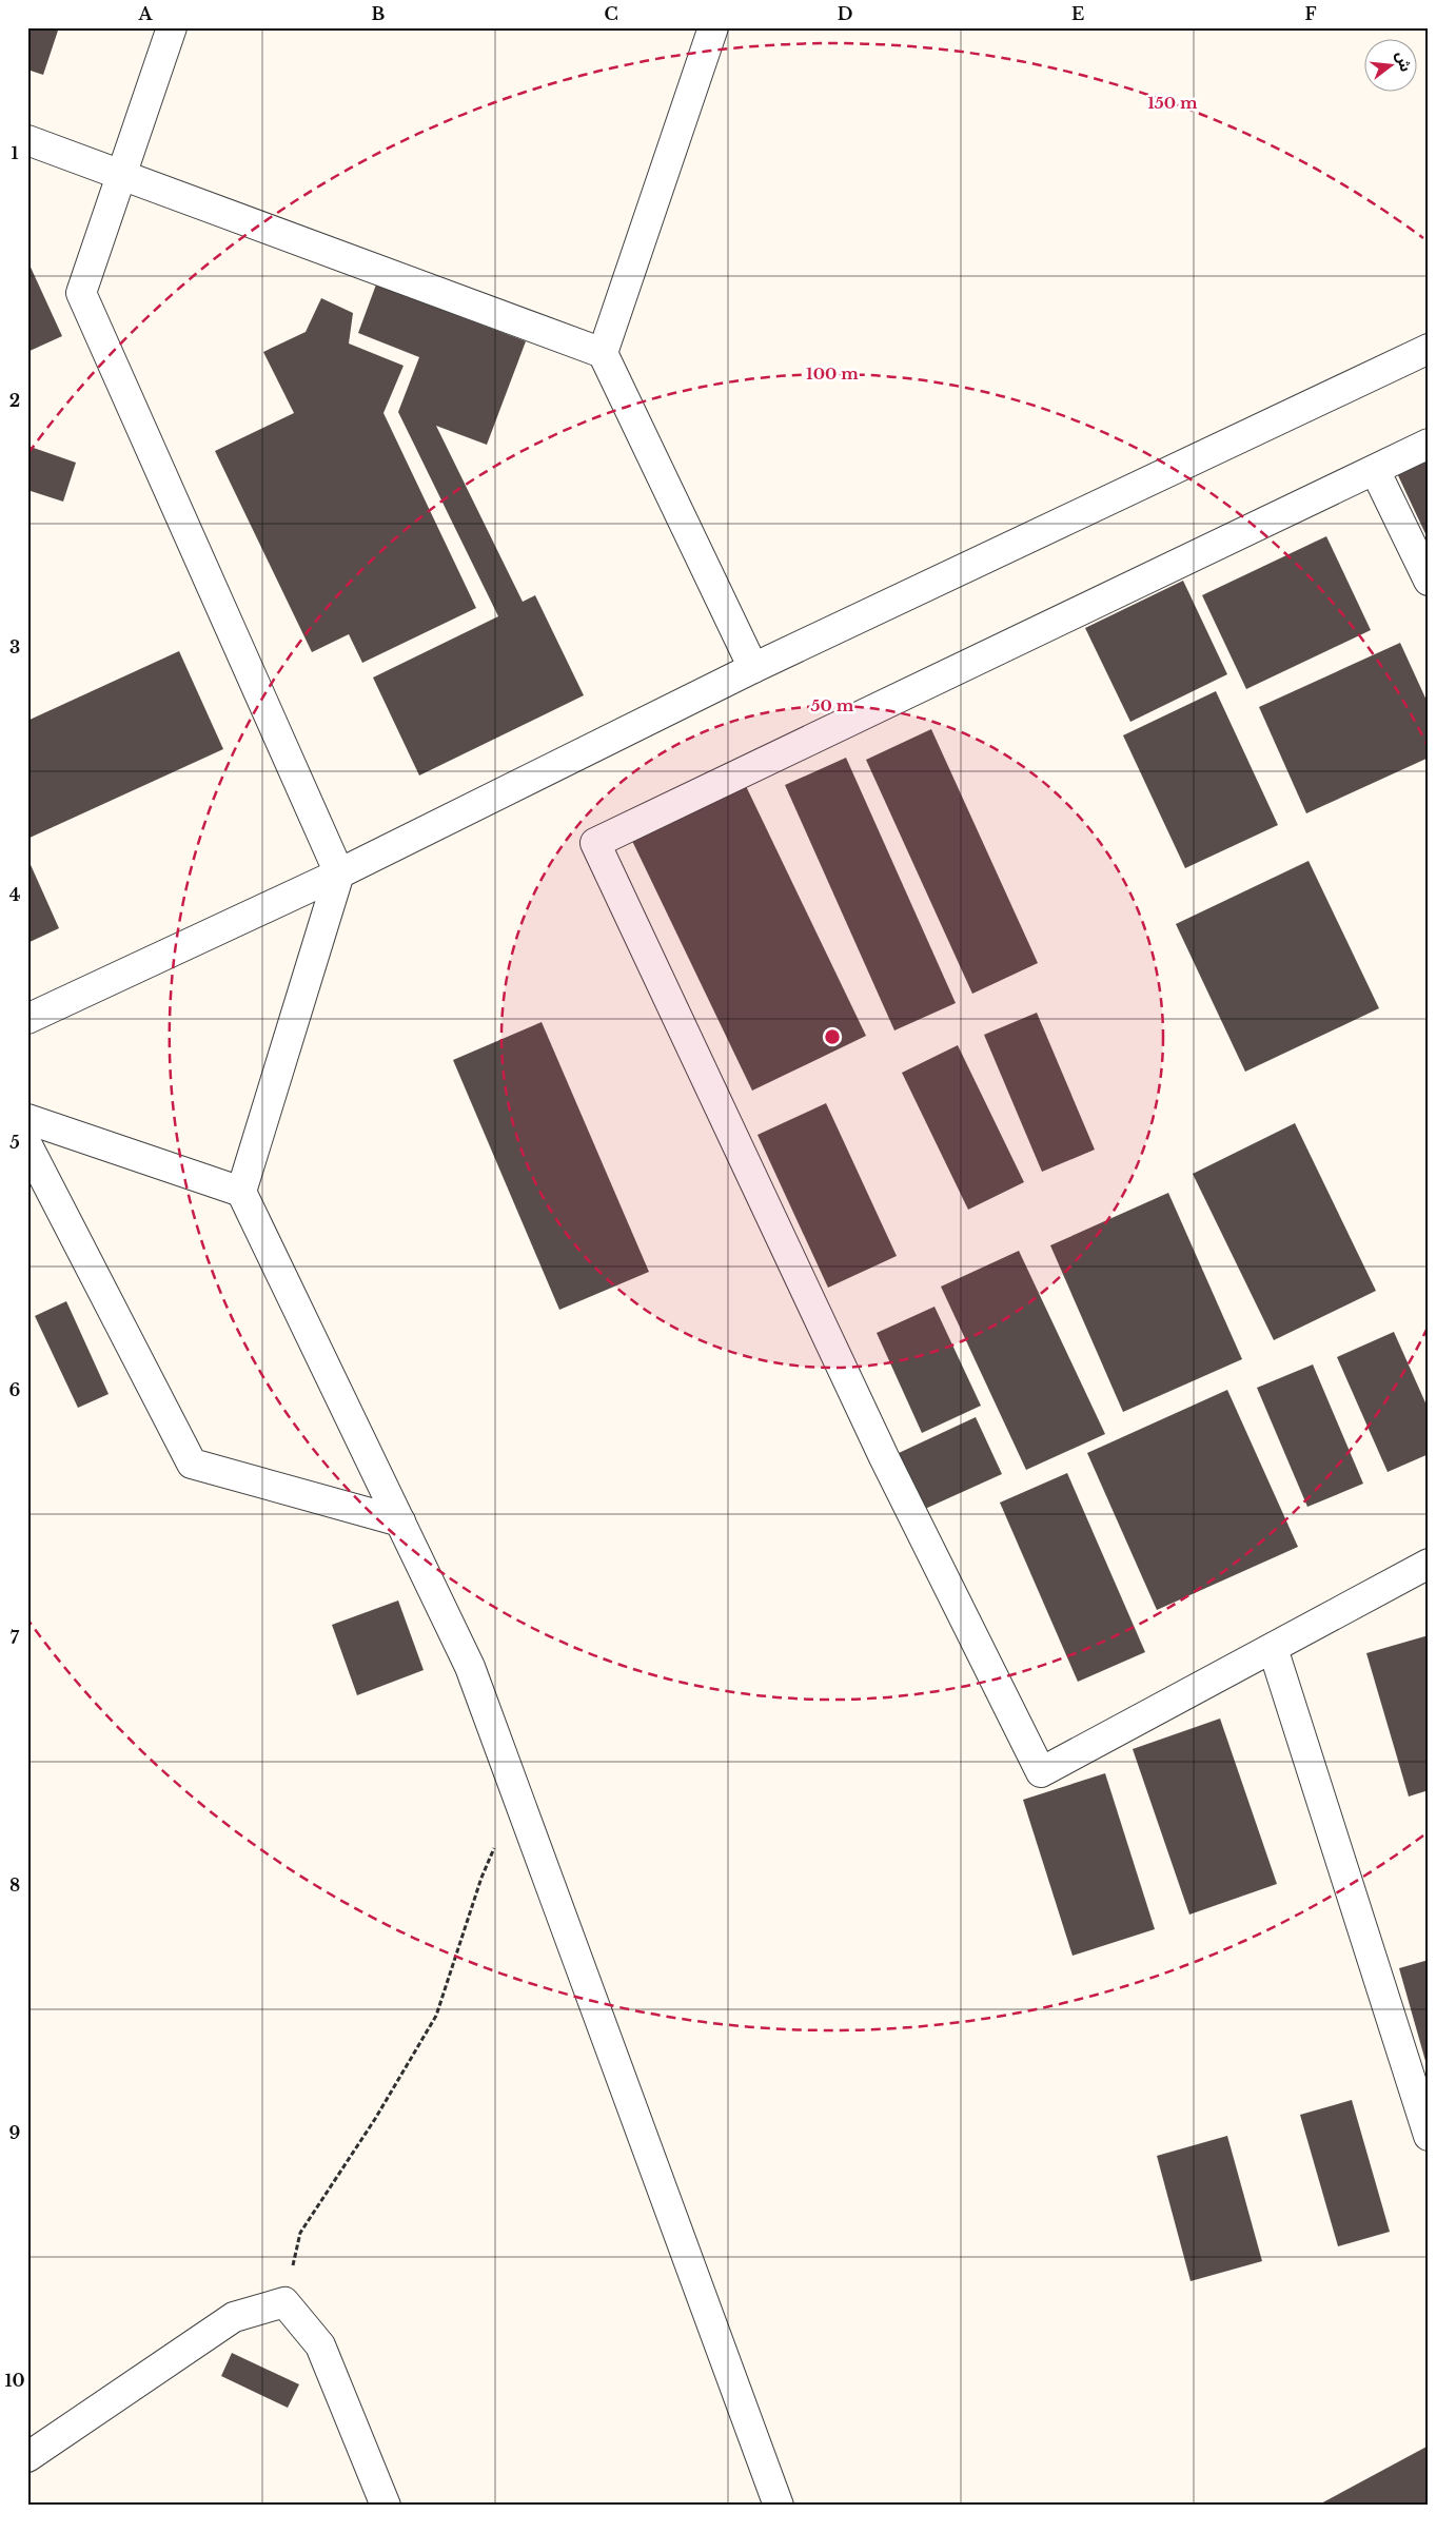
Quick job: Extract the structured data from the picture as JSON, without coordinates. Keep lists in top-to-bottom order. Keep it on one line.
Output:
{"north":"right","grid":{"columns":["A","B","C","D","E","F"],"rows":["1","2","3","4","5","6","7","8","9","10"]},"rings":["150 m","100 m","50 m"]}
